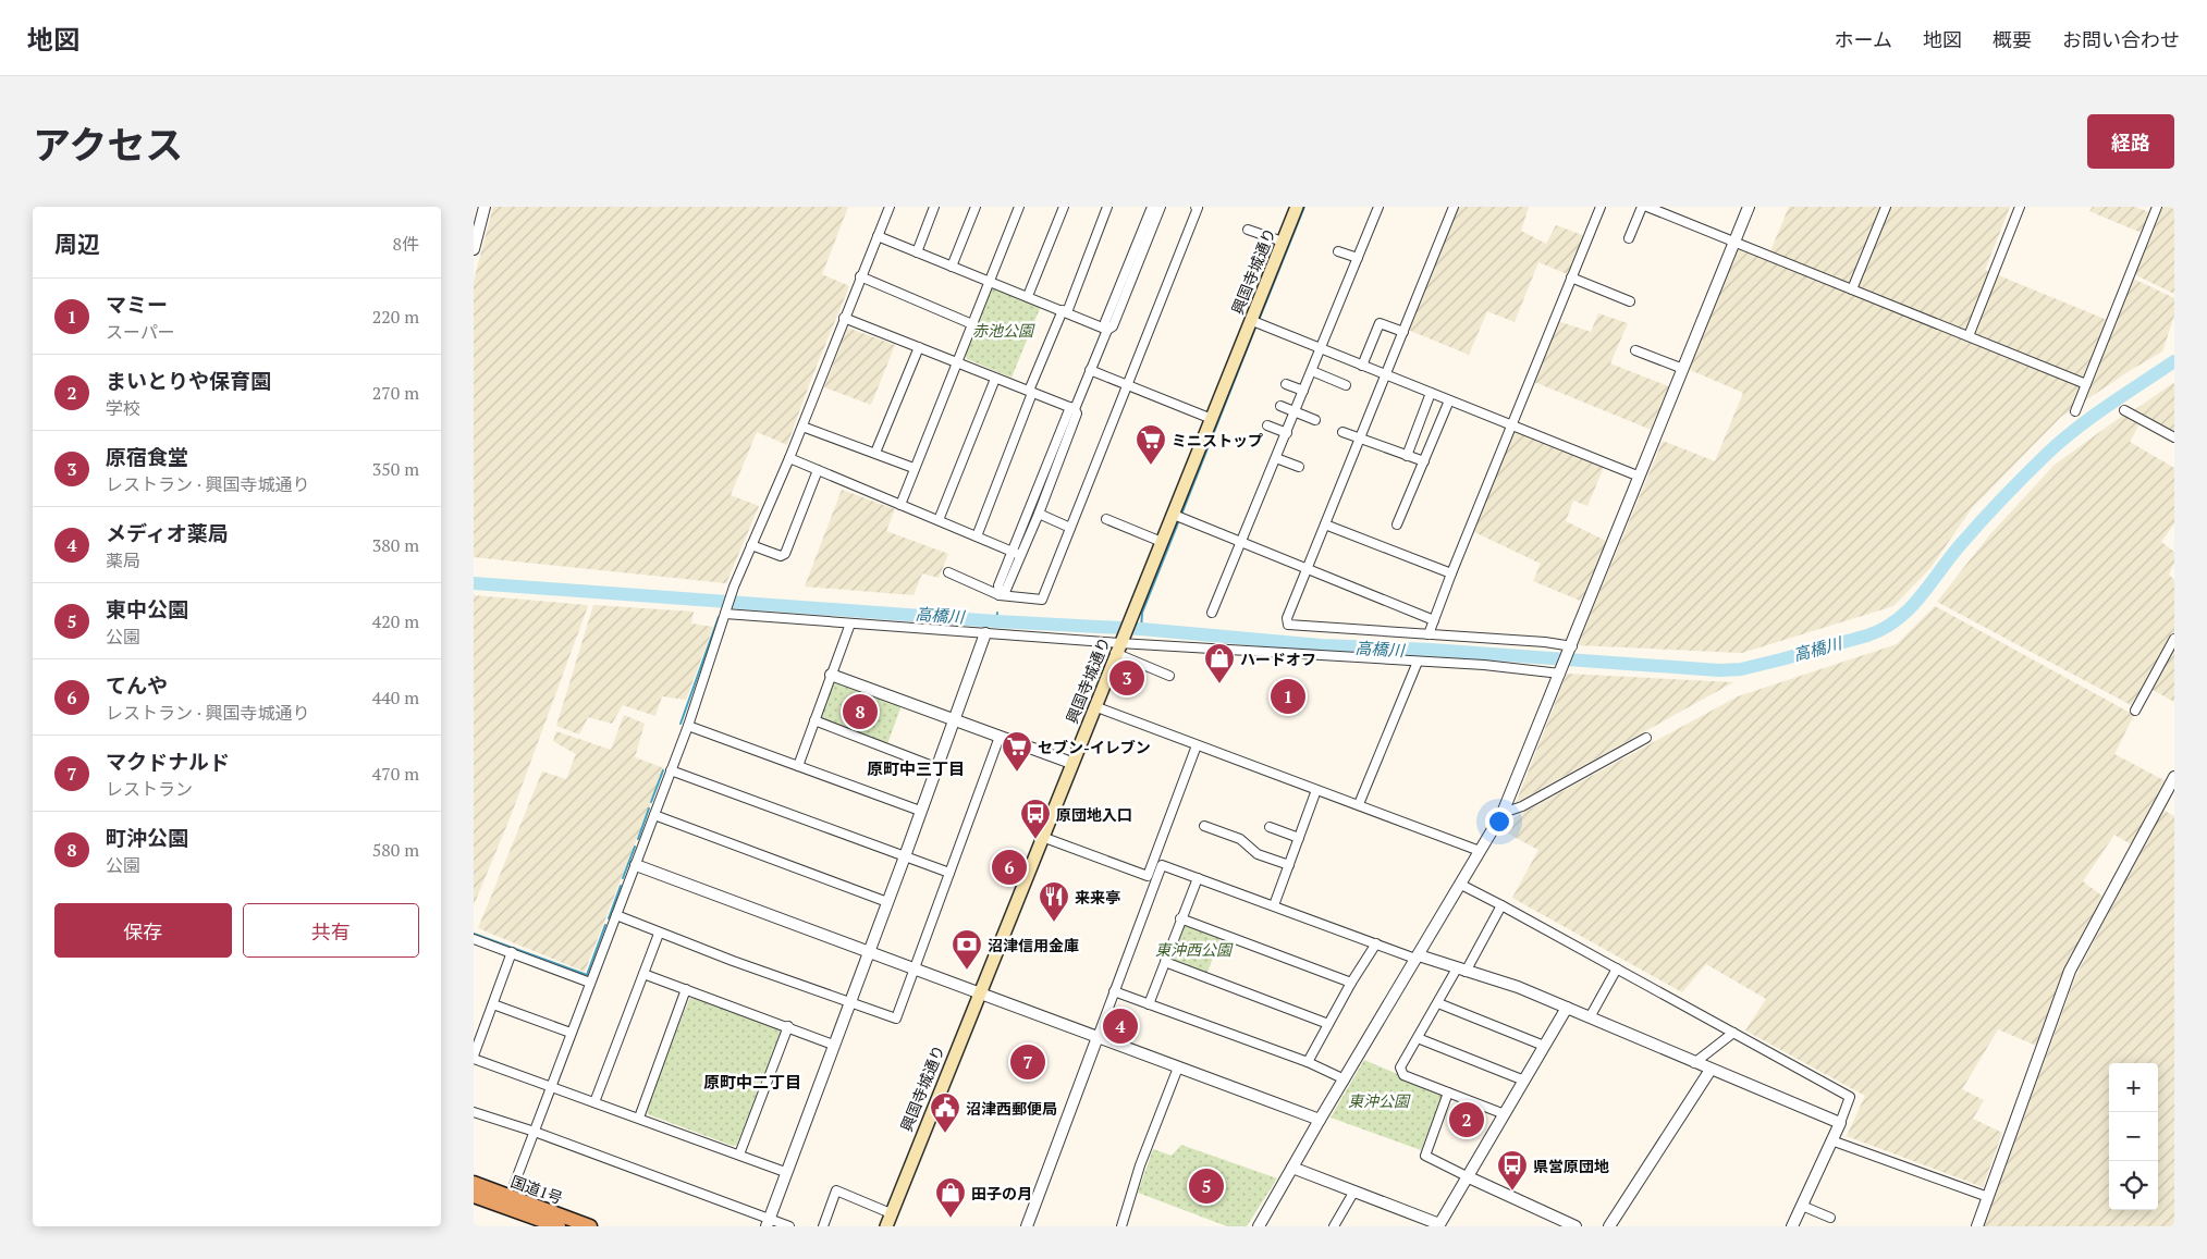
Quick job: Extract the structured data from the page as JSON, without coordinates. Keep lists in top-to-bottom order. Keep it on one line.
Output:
{"streets":{"highway":["国道1号"],"main road":["興国寺城通り"]},"districts":["原町中三丁目","原町中二丁目"],"water":["高橋川"],"parks":["赤池公園","東沖西公園","東沖公園"],"places":{"supermarket":["ミニストップ","セブン-イレブン"],"shop":["ハードオフ","田子の月"],"bus stop":["原団地入口","県営原団地"],"restaurant":["来来亭"],"bank":["沼津信用金庫"],"public building":["沼津西郵便局"]},"page":{"header":"地図","nav":["ホーム","地図","概要","お問い合わせ"],"title":"アクセス","buttons":["経路",["保存","共有"]],"heading":["周辺","8件"],"list":[{"mark":"1","name":"マミー","note":"スーパー","value":"220 m"},{"mark":"2","name":"まいとりや保育園","note":"学校","value":"270 m"},{"mark":"3","name":"原宿食堂","note":"レストラン · 興国寺城通り","value":"350 m"},{"mark":"4","name":"メディオ薬局","note":"薬局","value":"380 m"},{"mark":"5","name":"東中公園","note":"公園","value":"420 m"},{"mark":"6","name":"てんや","note":"レストラン · 興国寺城通り","value":"440 m"},{"mark":"7","name":"マクドナルド","note":"レストラン","value":"470 m"},{"mark":"8","name":"町沖公園","note":"公園","value":"580 m"}],"pins":["3","1","8","6","4","7","2","5"],"map_buttons":["+","−"]}}
